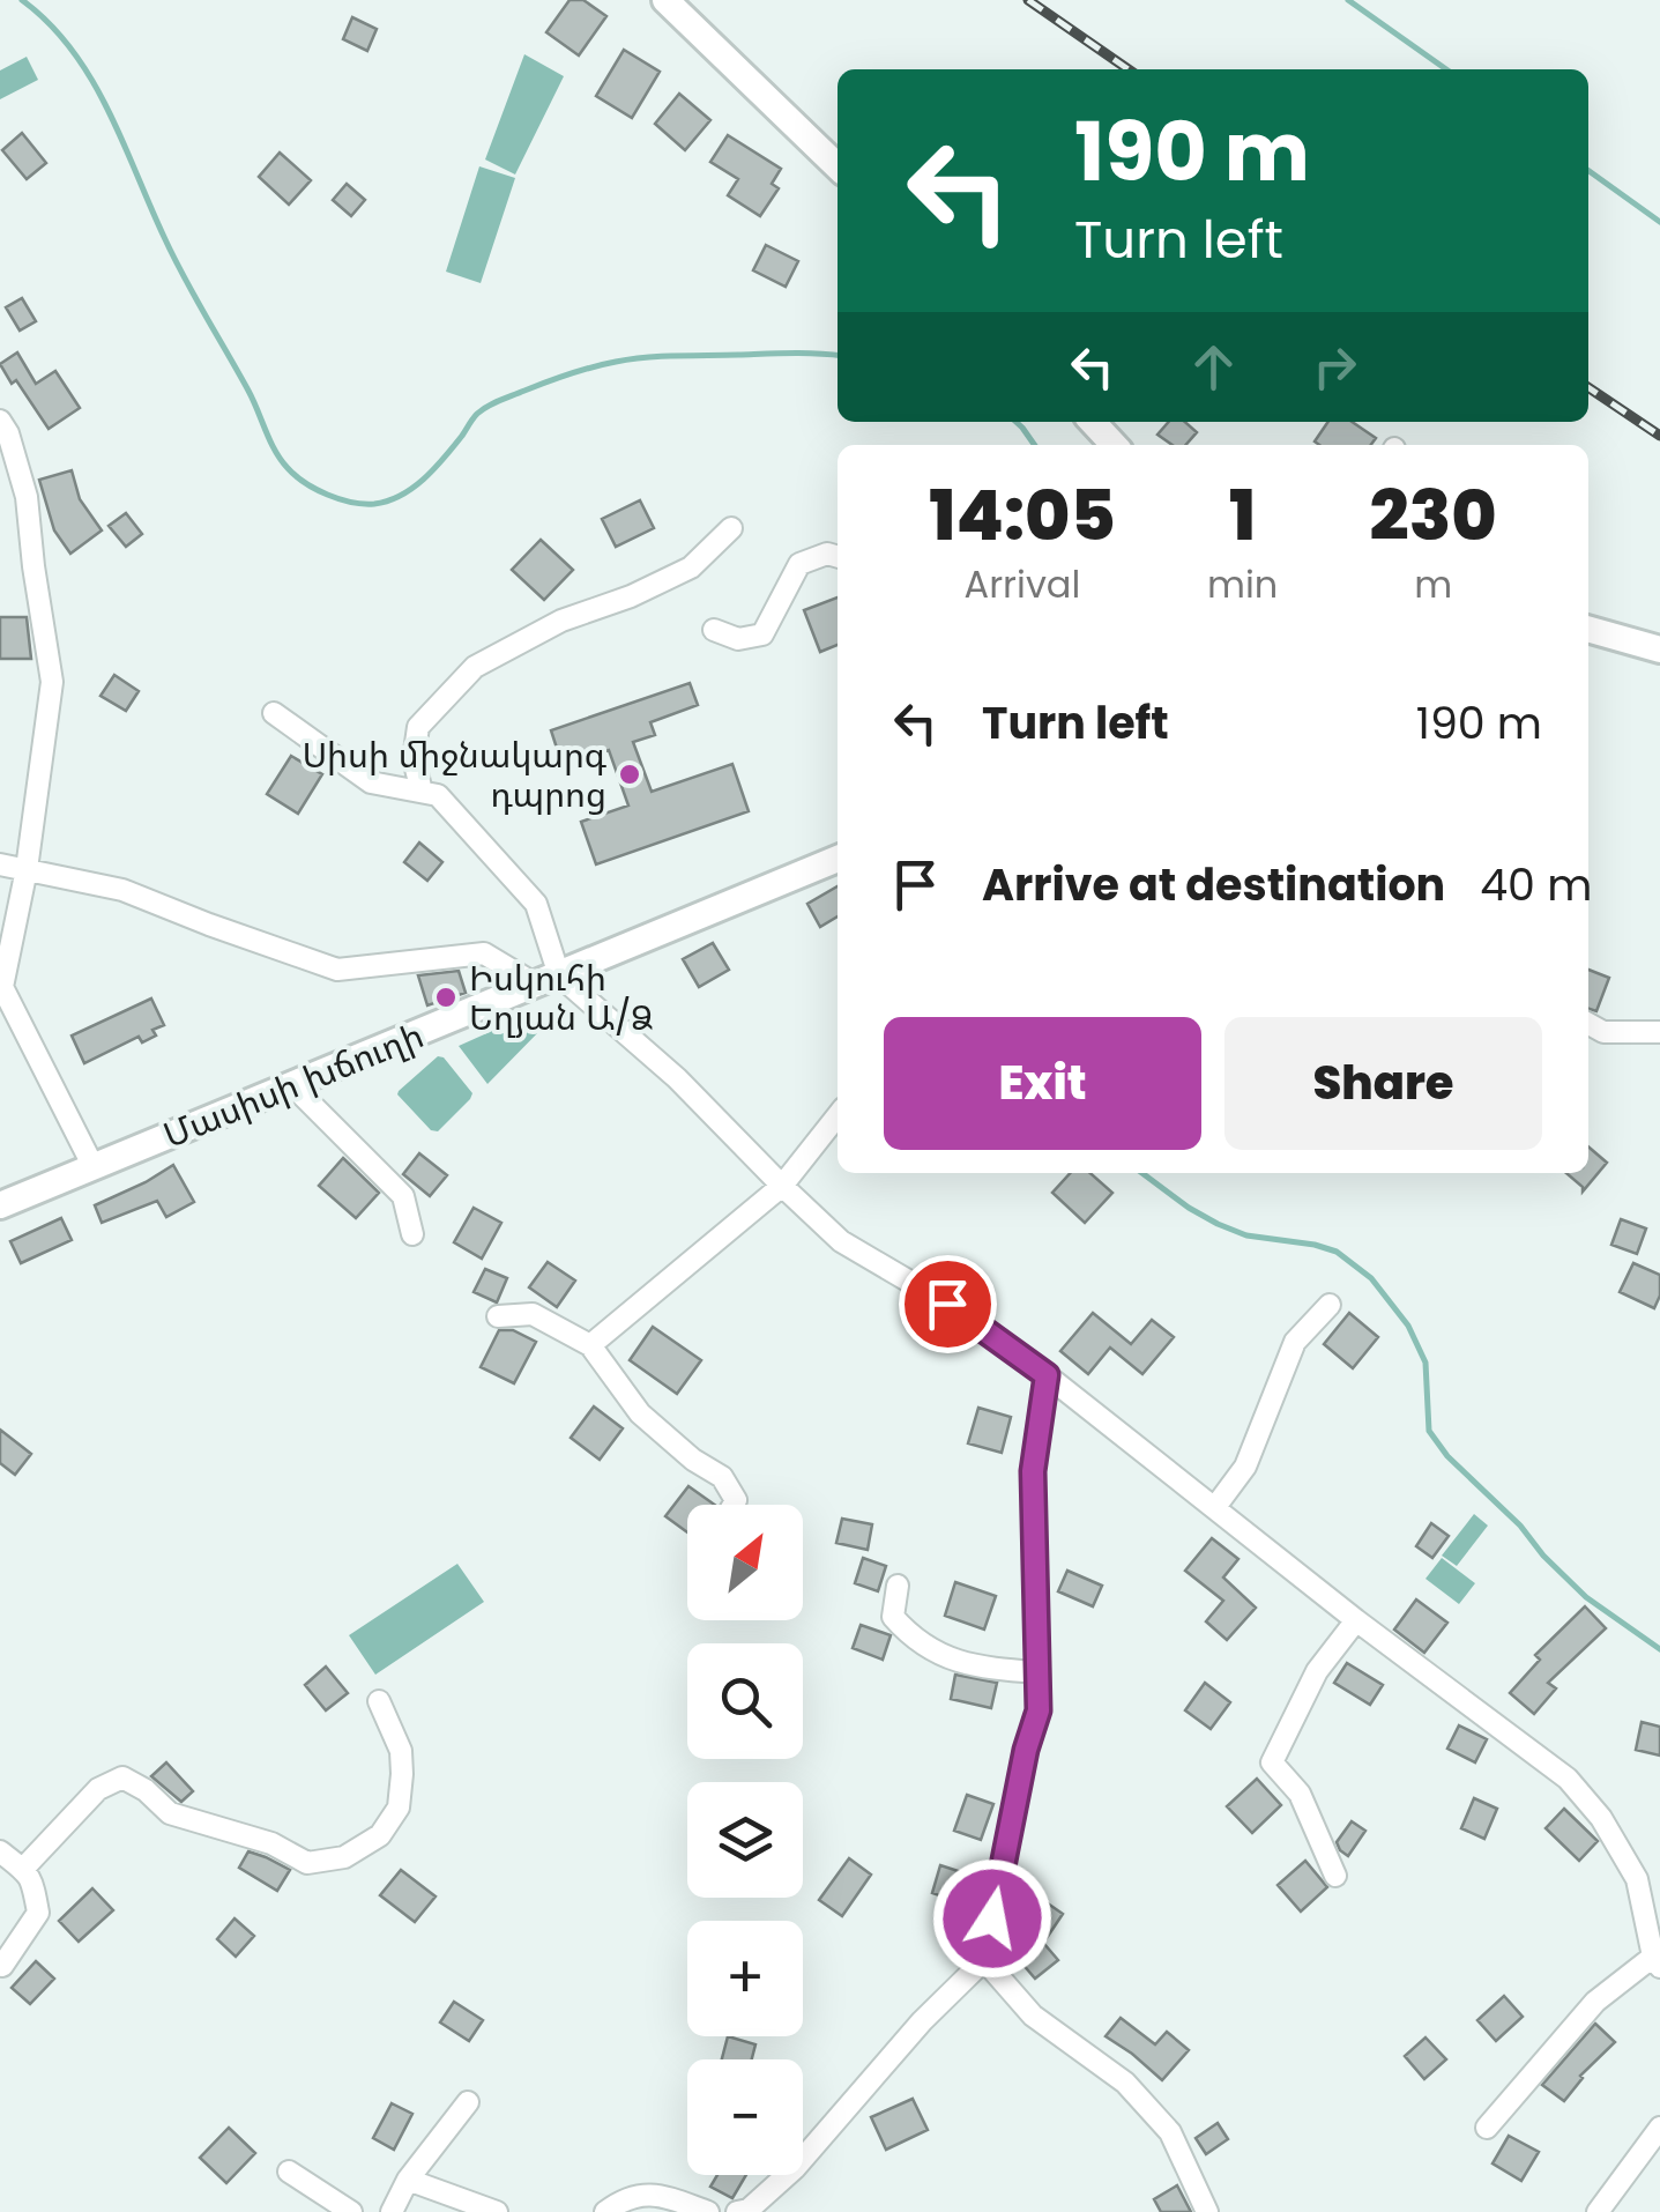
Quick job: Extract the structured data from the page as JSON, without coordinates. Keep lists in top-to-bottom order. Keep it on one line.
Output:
{"streets":{"main road":["Մասիսի խճուղի"]},"places":["Սիսի միջնակարգ դպրոց","Իսկուհի Եղյան Ա/Ձ"],"north":"top right","page":{"turn":["190 m","Turn left"],"eta":["14:05","Arrival","1","min","230","m"],"list":[{"name":"Turn left","value":"190 m"},{"name":"Arrive at destination","value":"40 m"}],"buttons":["Exit","Share"],"map_buttons":["+","−"]}}
